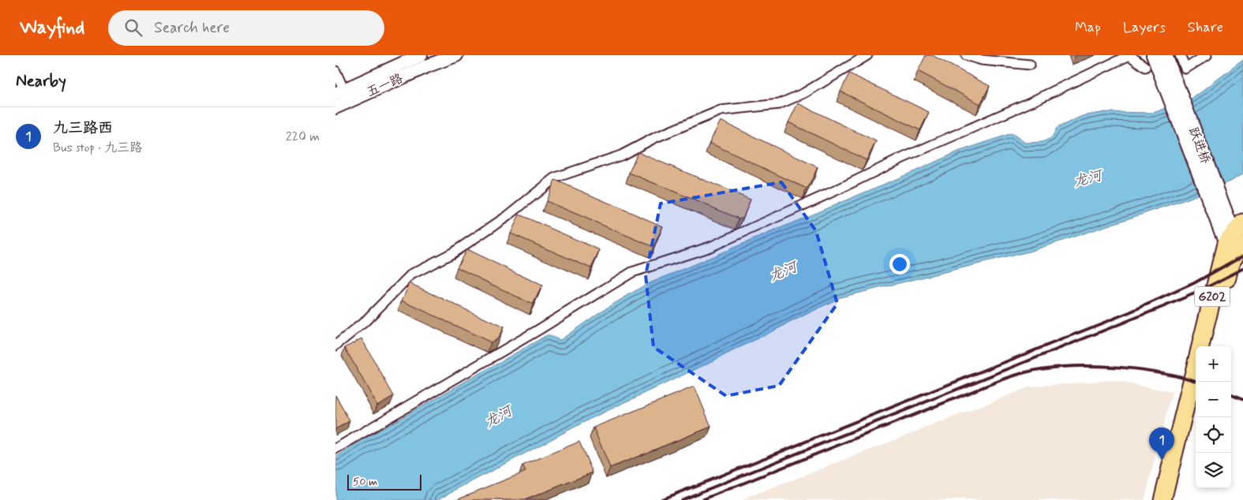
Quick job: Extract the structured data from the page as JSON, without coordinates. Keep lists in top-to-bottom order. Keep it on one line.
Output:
{"streets":{"highway":["G202"],"main road":["五一路","跃进桥"]},"crossings":[["跃进桥","G202"]],"water":["龙河"],"scale_bar":"50 m","page":{"header":"Wayfind","search":"Search here","nav":["Map","Layers","Share"],"heading":"Nearby","list":[{"mark":"1","name":"九三路西","note":"Bus stop · 九三路","value":"220 m"}],"map_buttons":["+","−"],"pins":"1","scale":"50 m"}}
